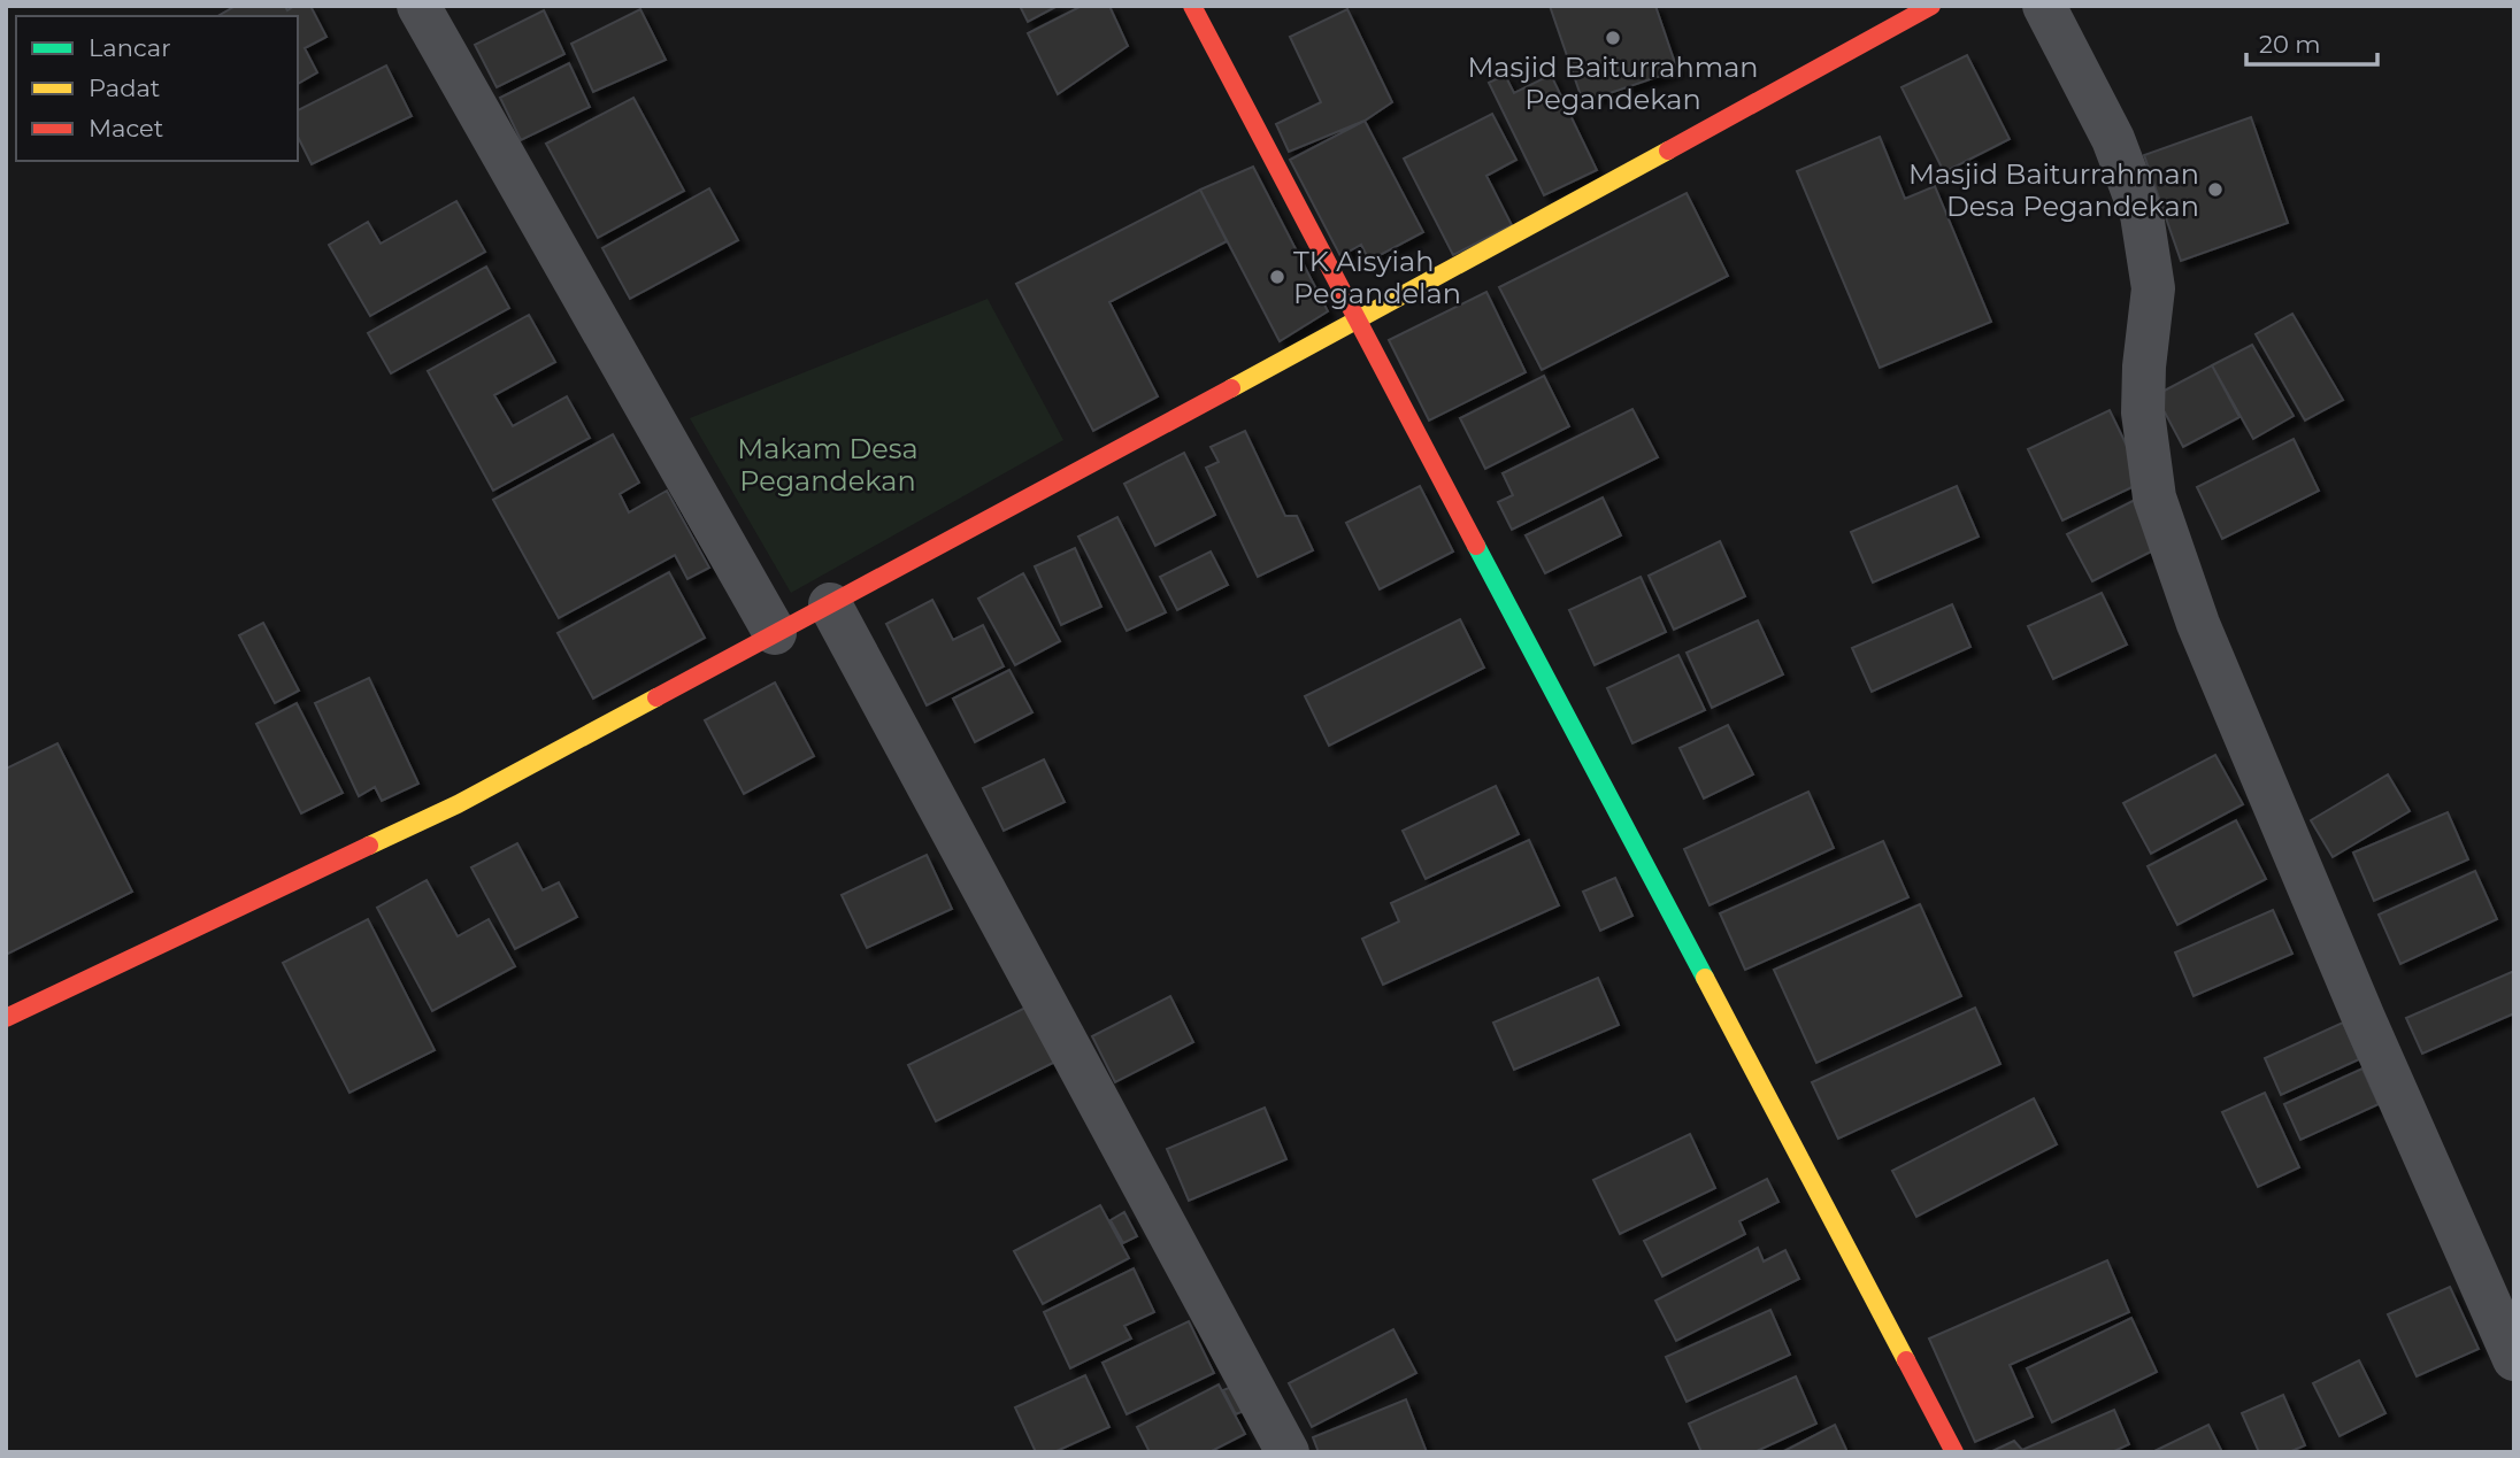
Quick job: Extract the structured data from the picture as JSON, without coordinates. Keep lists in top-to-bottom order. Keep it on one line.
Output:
{"parks":["Makam Desa Pegandekan"],"places":["Masjid Baiturrahman Pegandekan","Masjid Baiturrahman Desa Pegandekan","TK Aisyiah Pegandelan"],"legend":["Lancar","Padat","Macet"],"scale_bar":"20 m"}
